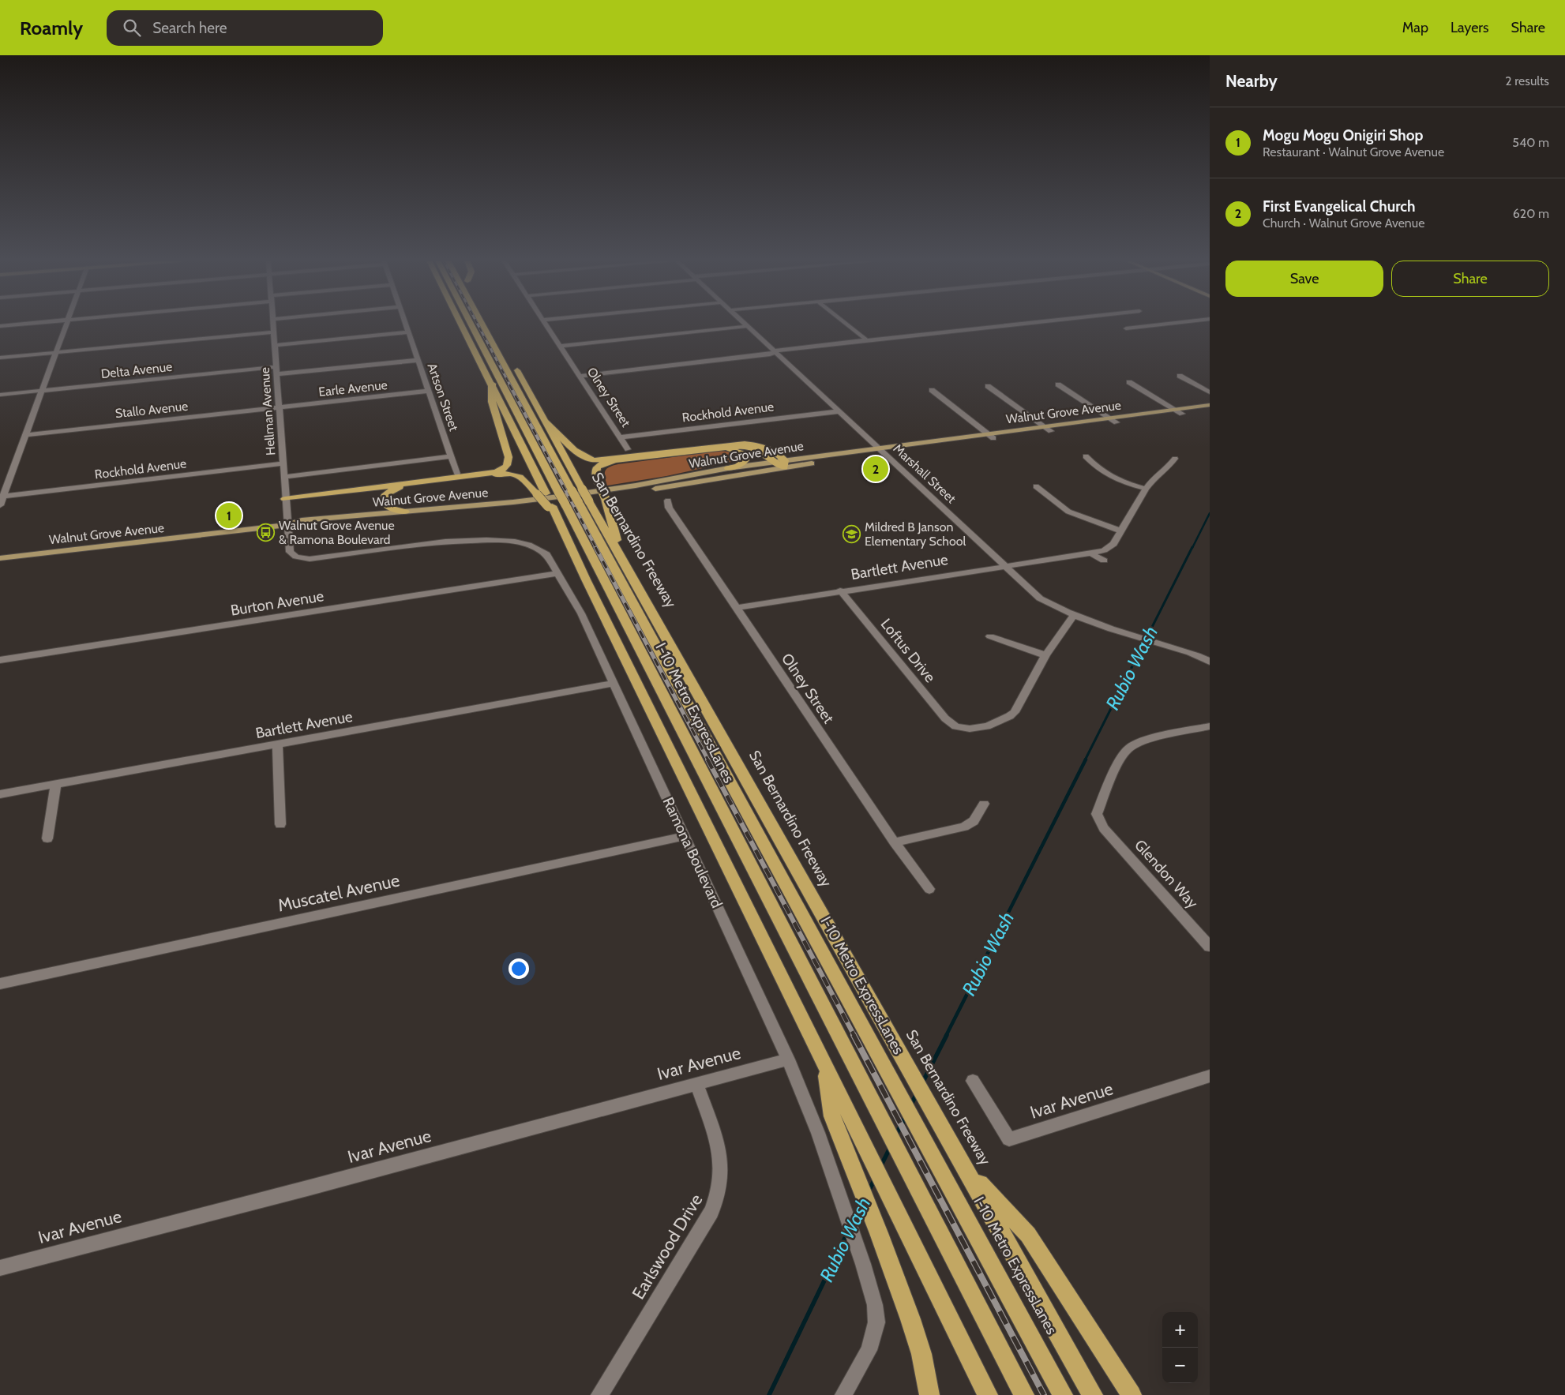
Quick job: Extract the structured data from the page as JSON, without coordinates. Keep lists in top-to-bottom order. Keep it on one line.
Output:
{"streets":{"highway":["San Bernardino Freeway","I-10 Metro ExpressLanes"],"main road":["Walnut Grove Avenue"],"street":["Delta Avenue","Earle Avenue","Artson Street","Olney Street","Stallo Avenue","Hellman Avenue","Rockhold Avenue","Marshall Street","Bartlett Avenue","Burton Avenue","Loftus Drive","Ramona Boulevard","Glendon Way","Muscatel Avenue","Ivar Avenue","Earlswood Drive"]},"crossings":[["Delta Avenue","Hellman Avenue"],["Earle Avenue","Artson Street"],["Earle Avenue","Stallo Avenue"],["Earle Avenue","Hellman Avenue"],["Olney Street","Rockhold Avenue"],["Olney Street","Bartlett Avenue"],["Stallo Avenue","Hellman Avenue"],["Hellman Avenue","Rockhold Avenue"],["Hellman Avenue","Walnut Grove Avenue"],["Hellman Avenue","Ramona Boulevard"],["Rockhold Avenue","Marshall Street"],["Walnut Grove Avenue","Marshall Street"],["Marshall Street","Bartlett Avenue"],["San Bernardino Freeway","I-10 Metro ExpressLanes"],["Bartlett Avenue","Loftus Drive"],["Bartlett Avenue","Ramona Boulevard"],["Burton Avenue","Ramona Boulevard"],["Ramona Boulevard","Muscatel Avenue"],["Ramona Boulevard","Ivar Avenue"],["Ivar Avenue","Earlswood Drive"]],"water":["Rubio Wash"],"places":{"bus stop":["Walnut Grove Avenue & Ramona Boulevard"],"school or university":["Mildred B Janson Elementary School"]},"page":{"header":"Roamly","search":"Search here","nav":["Map","Layers","Share"],"heading":["Nearby","2 results"],"list":[{"mark":"1","name":"Mogu Mogu Onigiri Shop","note":"Restaurant · Walnut Grove Avenue","value":"540 m"},{"mark":"2","name":"First Evangelical Church","note":"Church · Walnut Grove Avenue","value":"620 m"}],"buttons":["Save","Share"],"pins":["2","1"],"map_buttons":["+","−"]}}
